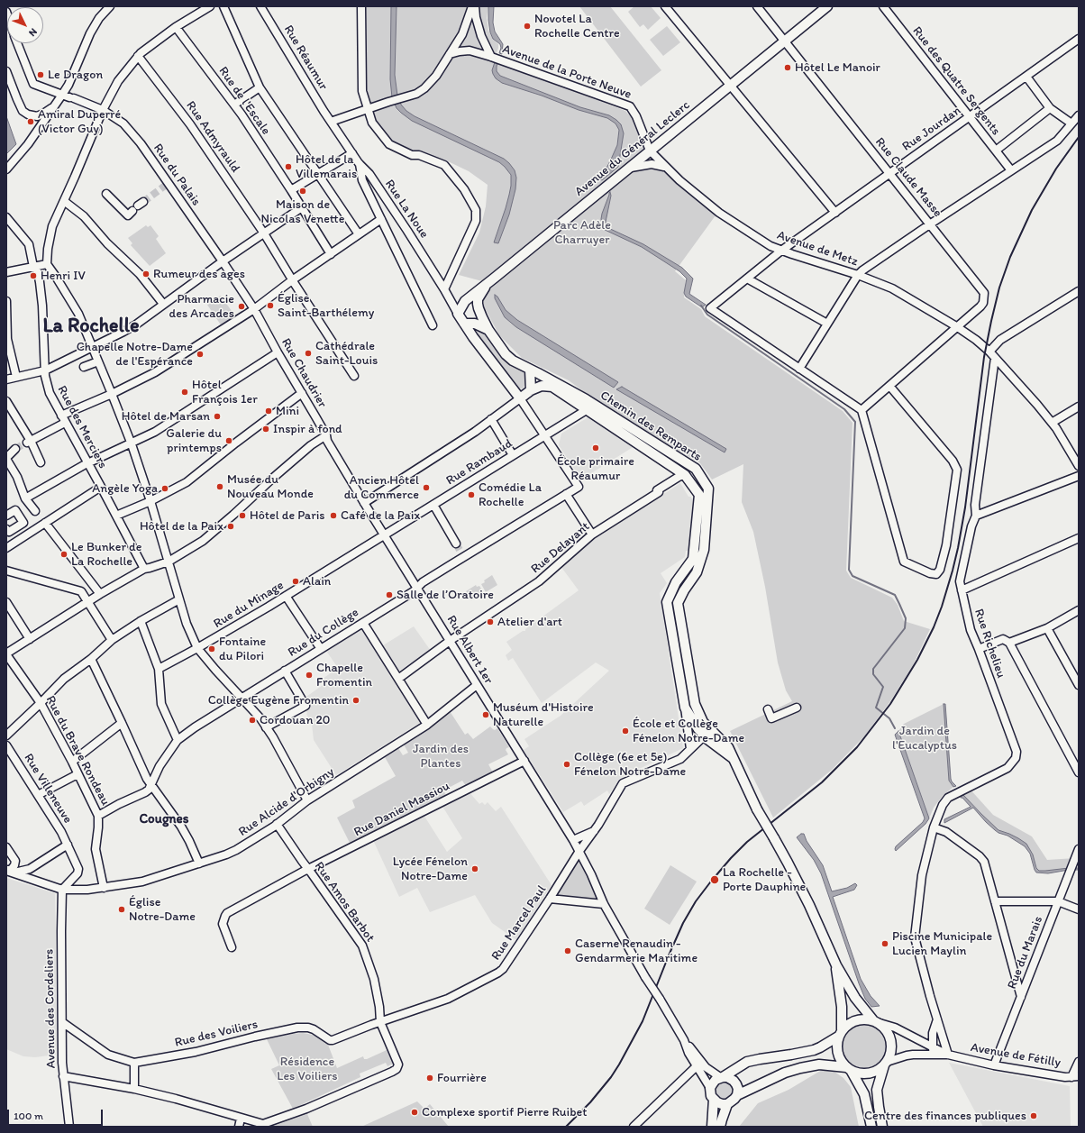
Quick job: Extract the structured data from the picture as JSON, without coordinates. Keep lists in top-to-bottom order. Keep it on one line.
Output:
{"streets":{"main road":["Avenue du Général Leclerc","Chemin des Remparts"],"street":["Rue Réaumur","Avenue de la Porte Neuve","Rue des Quatre Sergents","Rue de l'Escale","Rue Jourdan","Rue Admyrauld","Rue du Palais","Rue Claude Masse","Rue La Noue","Avenue de Metz","Rue Chaudrier","Rue des Merciers","Rue Rambaud","Rue Delayant","Rue du Minage","Rue du Collège","Rue Richelieu","Rue Albert 1er","Rue du Brave Rondeau","Rue Villeneuve","Rue Alcide d'Orbigny","Rue Daniel Massiou","Rue Amos Barbot","Rue Marcel Paul","Rue du Marais","Avenue des Cordeliers","Rue des Voiliers","Avenue de Fétilly"]},"crossings":[["Rue Réaumur","Rue La Noue"],["Avenue de la Porte Neuve","Avenue du Général Leclerc"],["Avenue de la Porte Neuve","Avenue de Metz"],["Rue des Quatre Sergents","Rue Jourdan"],["Rue Jourdan","Rue Claude Masse"],["Rue Jourdan","Avenue de Metz"],["Avenue du Général Leclerc","Rue Claude Masse"],["Avenue du Général Leclerc","Rue La Noue"],["Avenue du Général Leclerc","Avenue de Metz"],["Avenue du Général Leclerc","Chemin des Remparts"],["Rue du Palais","Rue Chaudrier"],["Rue Claude Masse","Avenue de Metz"],["Avenue de Metz","Rue Richelieu"],["Rue Chaudrier","Rue Rambaud"],["Rue Chaudrier","Rue du Minage"],["Rue Chaudrier","Rue Albert 1er"],["Chemin des Remparts","Rue Rambaud"],["Chemin des Remparts","Rue Delayant"],["Chemin des Remparts","Rue Marcel Paul"],["Chemin des Remparts","Avenue de Fétilly"],["Rue Rambaud","Rue du Minage"],["Rue Rambaud","Rue du Collège"],["Rue Rambaud","Rue Albert 1er"],["Rue Delayant","Rue Albert 1er"],["Rue du Minage","Rue Albert 1er"],["Rue du Collège","Rue Albert 1er"],["Rue Richelieu","Avenue de Fétilly"],["Rue Albert 1er","Rue Alcide d'Orbigny"],["Rue Albert 1er","Rue Daniel Massiou"],["Rue Albert 1er","Rue Marcel Paul"],["Rue du Brave Rondeau","Rue Alcide d'Orbigny"],["Rue Villeneuve","Rue Alcide d'Orbigny"],["Rue Villeneuve","Avenue des Cordeliers"],["Rue Alcide d'Orbigny","Rue Amos Barbot"],["Rue Alcide d'Orbigny","Avenue des Cordeliers"],["Rue Daniel Massiou","Rue Amos Barbot"],["Rue Amos Barbot","Rue Marcel Paul"],["Rue Amos Barbot","Avenue des Cordeliers"],["Rue Amos Barbot","Rue des Voiliers"],["Rue Marcel Paul","Rue des Voiliers"],["Rue du Marais","Avenue de Fétilly"],["Avenue des Cordeliers","Rue des Voiliers"]],"districts":["La Rochelle","Cougnes"],"parks":["Parc Adèle Charruyer","Jardin de l'Eucalyptus","Jardin des Plantes","Résidence Les Voiliers"],"places":["Novotel La Rochelle Centre","Hôtel Le Manoir","Le Dragon","Amiral Duperré (Victor Guy)","Hôtel de la Villemarais","Maison de Nicolas Venette","Rumeur des ages","Henri IV","Église Saint-Barthélemy","Pharmacie des Arcades","Cathédrale Saint-Louis","Chapelle Notre-Dame de l'Espérance","Hôtel François 1er","Mini","Hôtel de Marsan","Inspir à fond","Galerie du printemps","École primaire Réaumur","Musée du Nouveau Monde","Ancien Hôtel du Commerce","Angèle Yoga","Comédie La Rochelle","Hôtel de Paris","Café de la Paix","Hôtel de la Paix","Le Bunker de La Rochelle","Alain","Salle de l’Oratoire","Atelier d'art","Fontaine du Pilori","Chapelle Fromentin","Collège Eugène Fromentin","Muséum d'Histoire Naturelle","Cordouan 20","École et Collège Fénelon Notre-Dame","Collège (6e et 5e) Fénelon Notre-Dame","Lycée Fénelon Notre-Dame","La Rochelle - Porte Dauphine","Église Notre-Dame","Piscine Municipale Lucien Maylin","Caserne Renaudin - Gendarmerie Maritime","Fourrière","Complexe sportif Pierre Ruibet","Centre des finances publiques"],"scale_bar":"100 m","north":"bottom right"}
